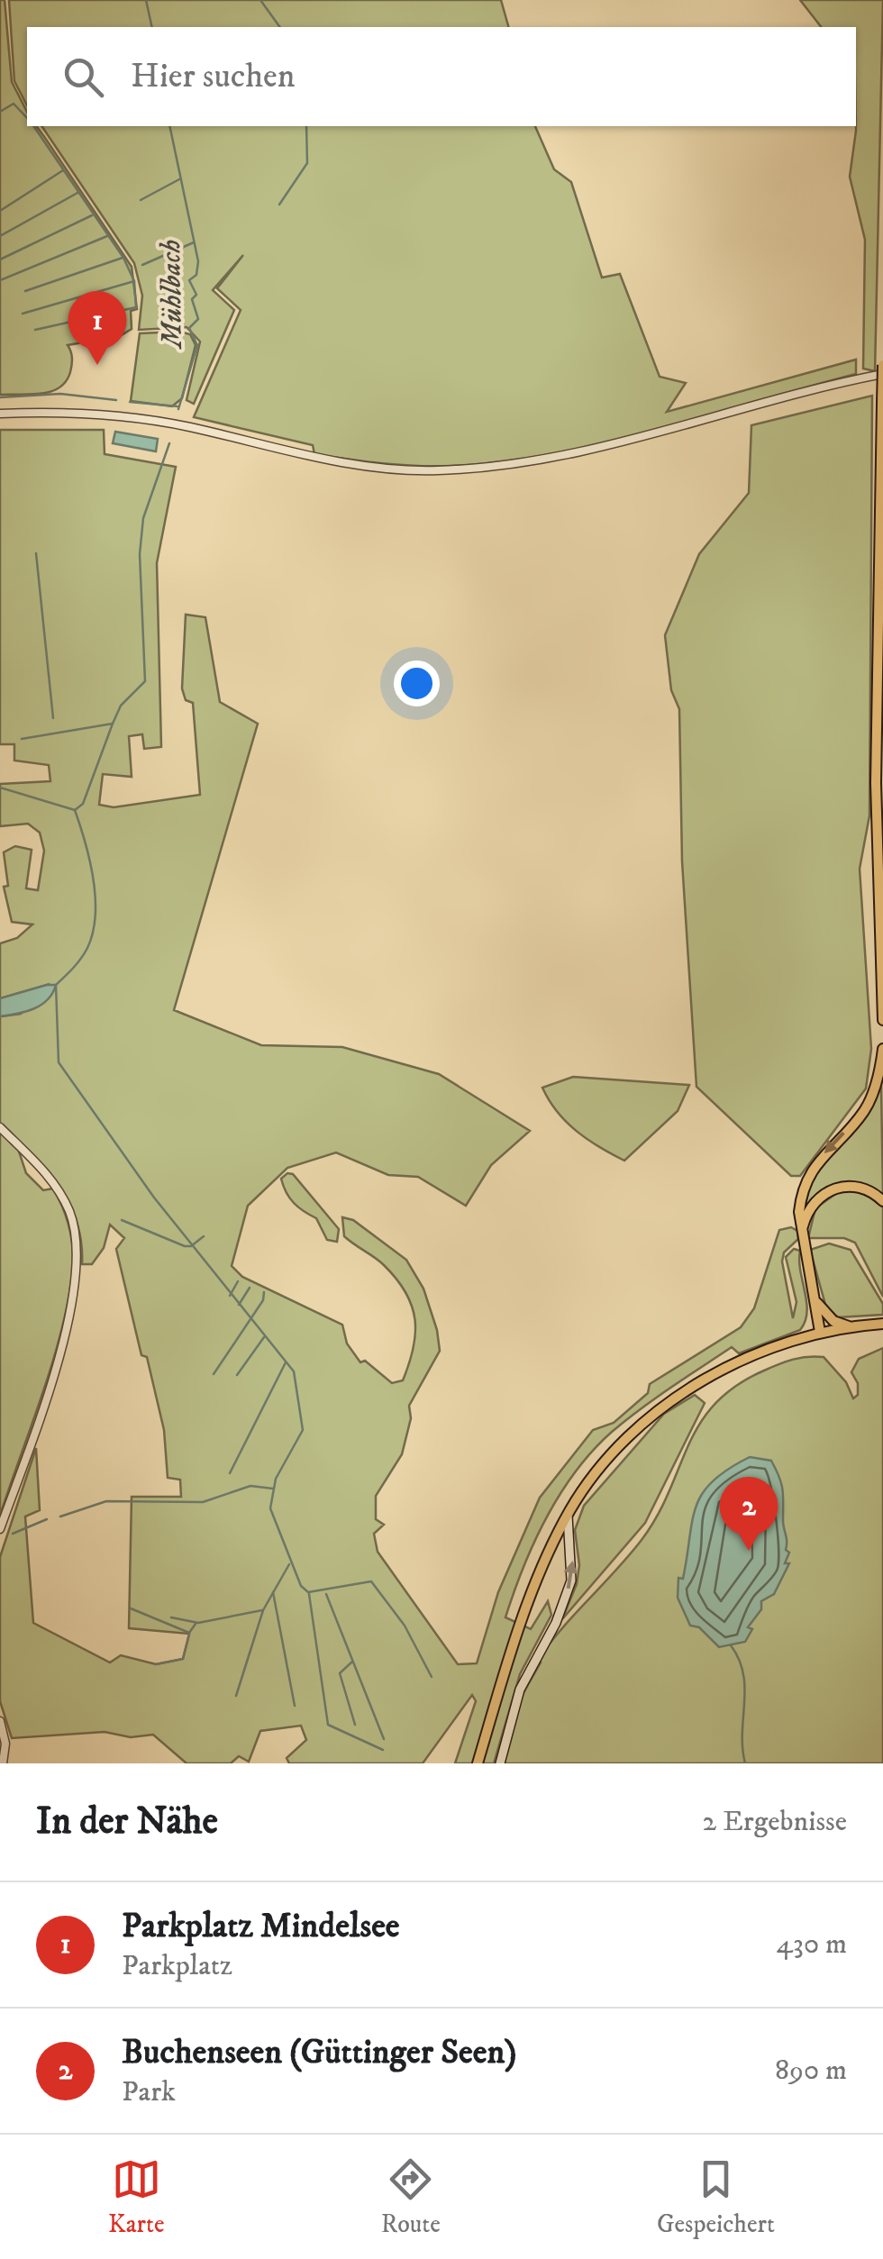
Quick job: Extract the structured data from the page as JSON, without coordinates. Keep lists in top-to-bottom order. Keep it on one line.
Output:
{"water":["Mühlbach"],"page":{"search":"Hier suchen","pins":["1","2"],"heading":["In der Nähe","2 Ergebnisse"],"list":[{"mark":"1","name":"Parkplatz Mindelsee","note":"Parkplatz","value":"430 m"},{"mark":"2","name":"Buchenseen (Güttinger Seen)","note":"Park","value":"890 m"}],"nav":["Karte","Route","Gespeichert"]}}
